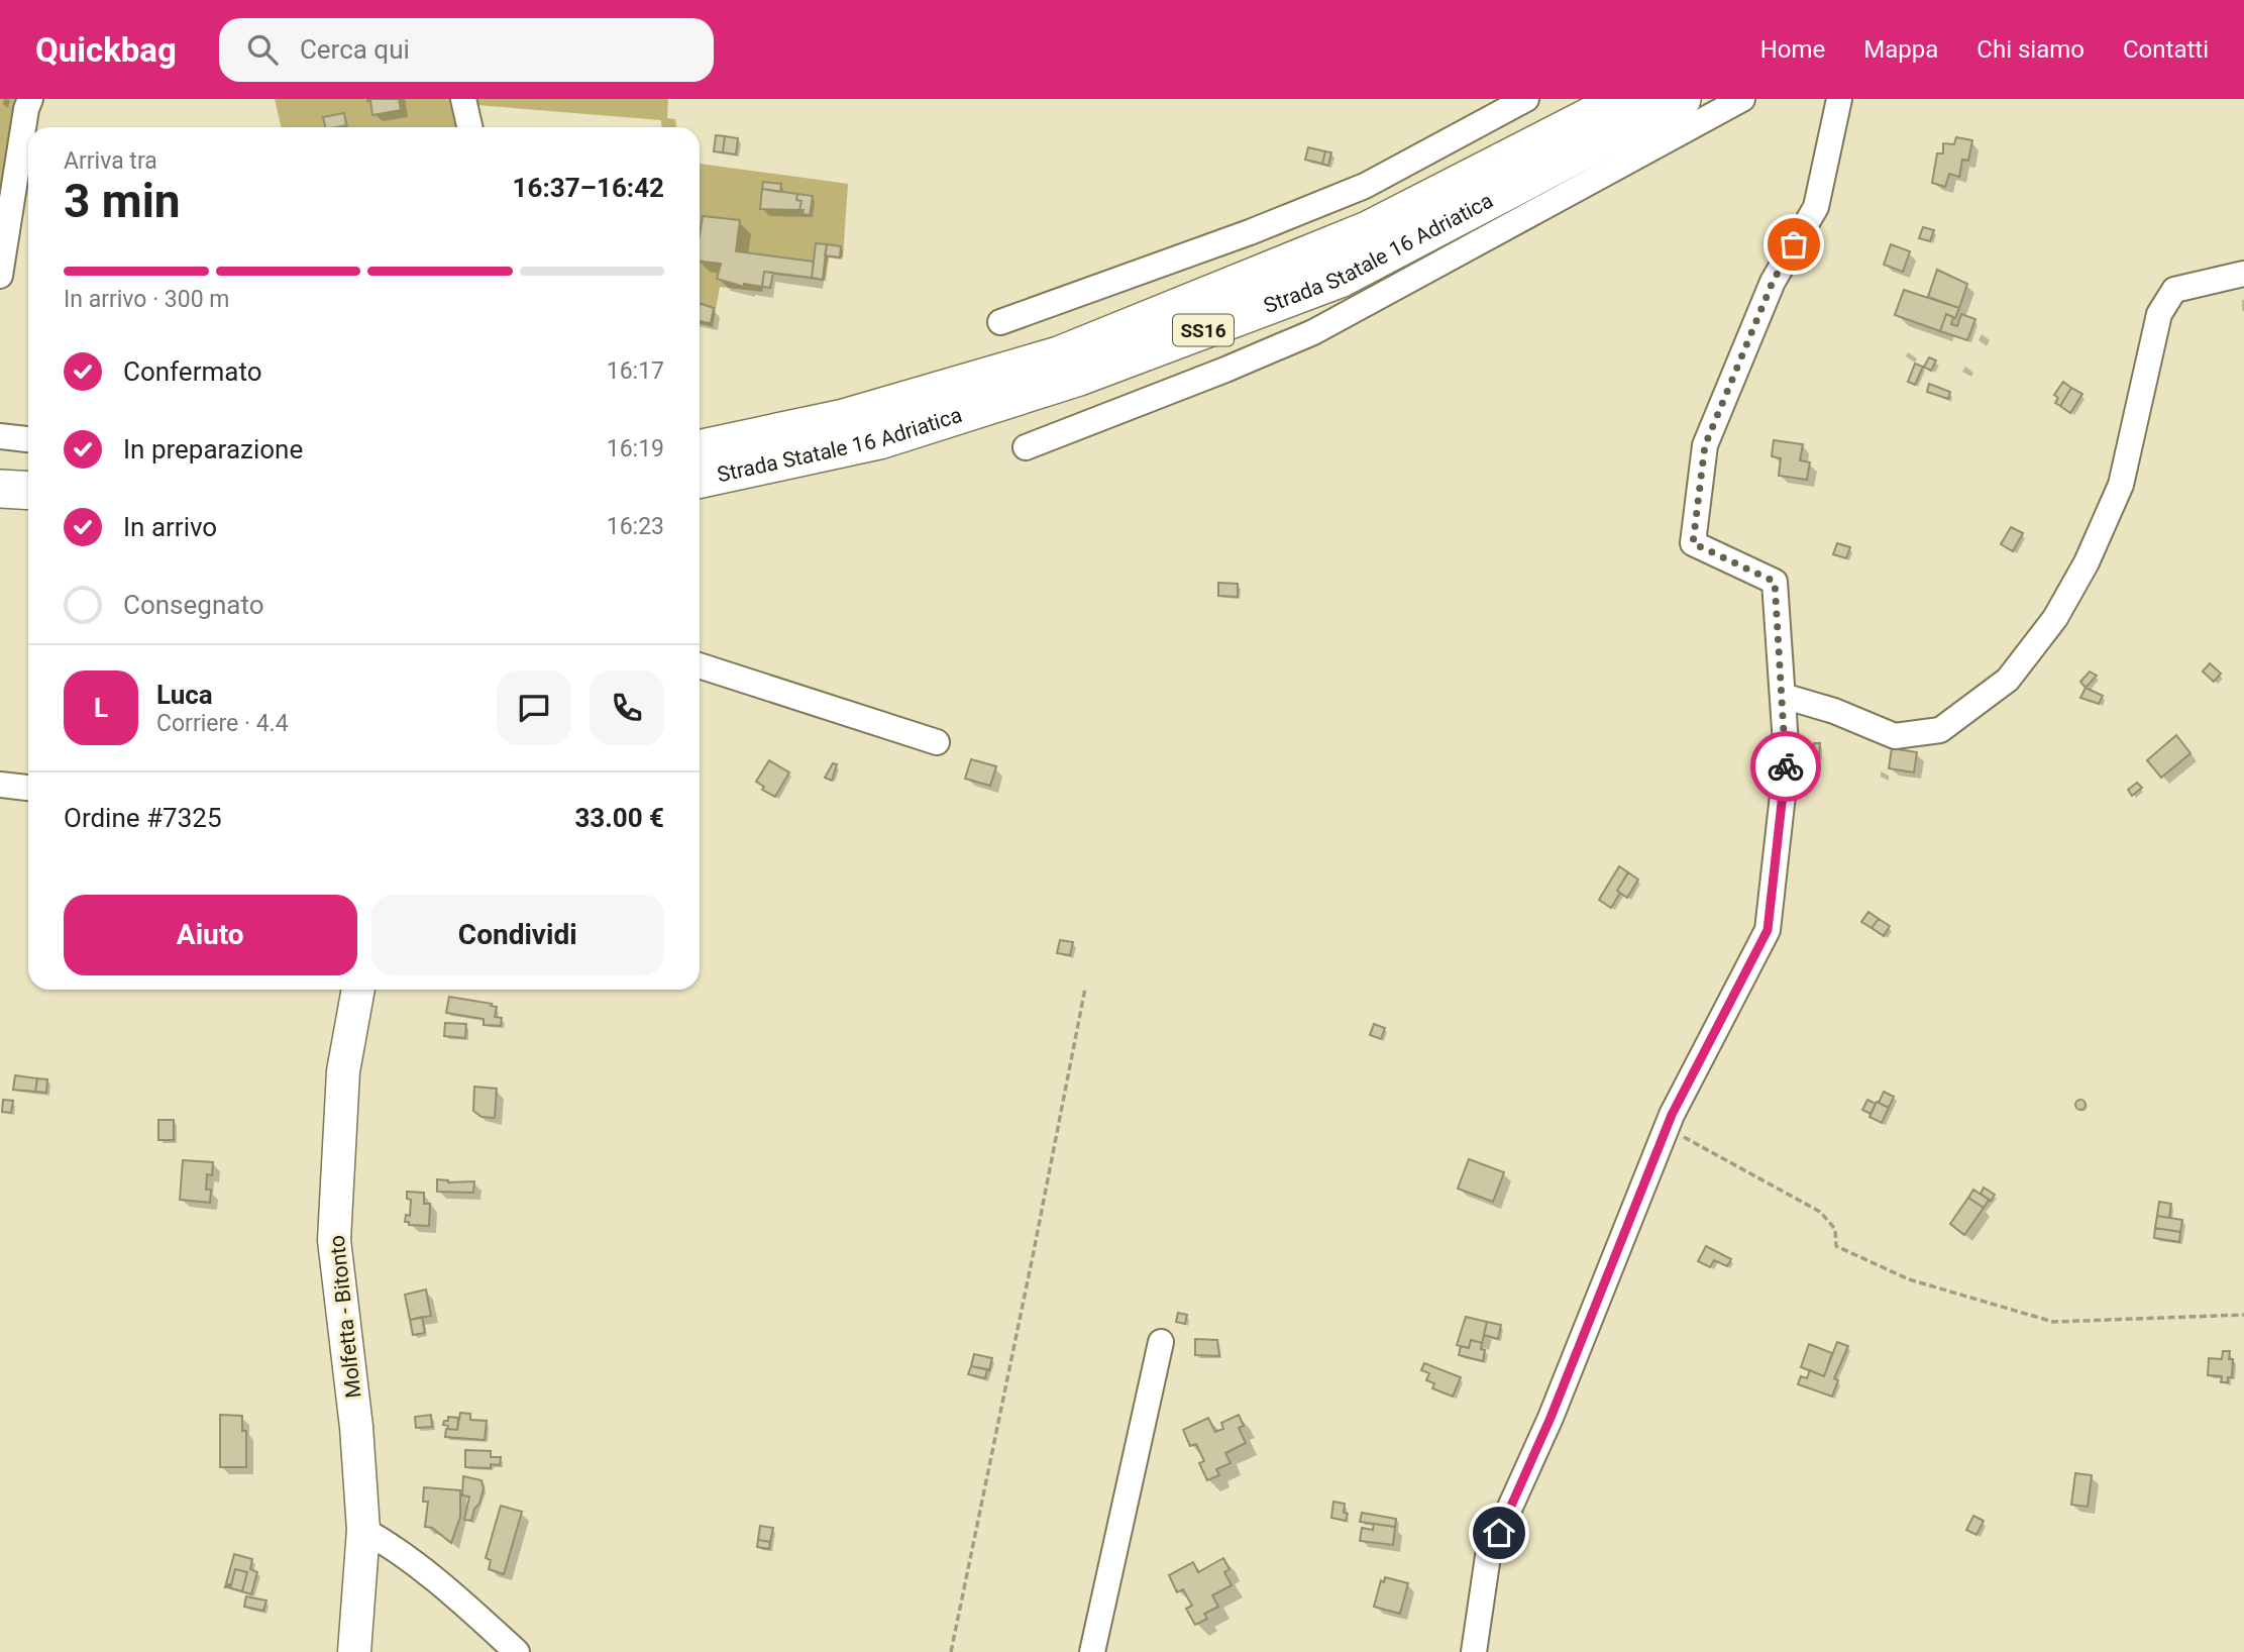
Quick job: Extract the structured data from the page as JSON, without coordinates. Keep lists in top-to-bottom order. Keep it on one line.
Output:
{"streets":{"highway":["Strada Statale 16 Adriatica","SS16"],"main road":["Molfetta - Bitonto"]},"page":{"header":"Quickbag","search":"Cerca qui","nav":["Home","Mappa","Chi siamo","Contatti"],"heading":["3 min","Arriva tra","16:37–16:42"],"panel":["Luca","Corriere · 4.4","Ordine #7325","33.00 €"],"bar":"In arrivo · 300 m","list":[["Confermato","16:17"],["In preparazione","16:19"],["In arrivo","16:23"],"Consegnato"],"round":"L","buttons":["Aiuto","Condividi"]}}
